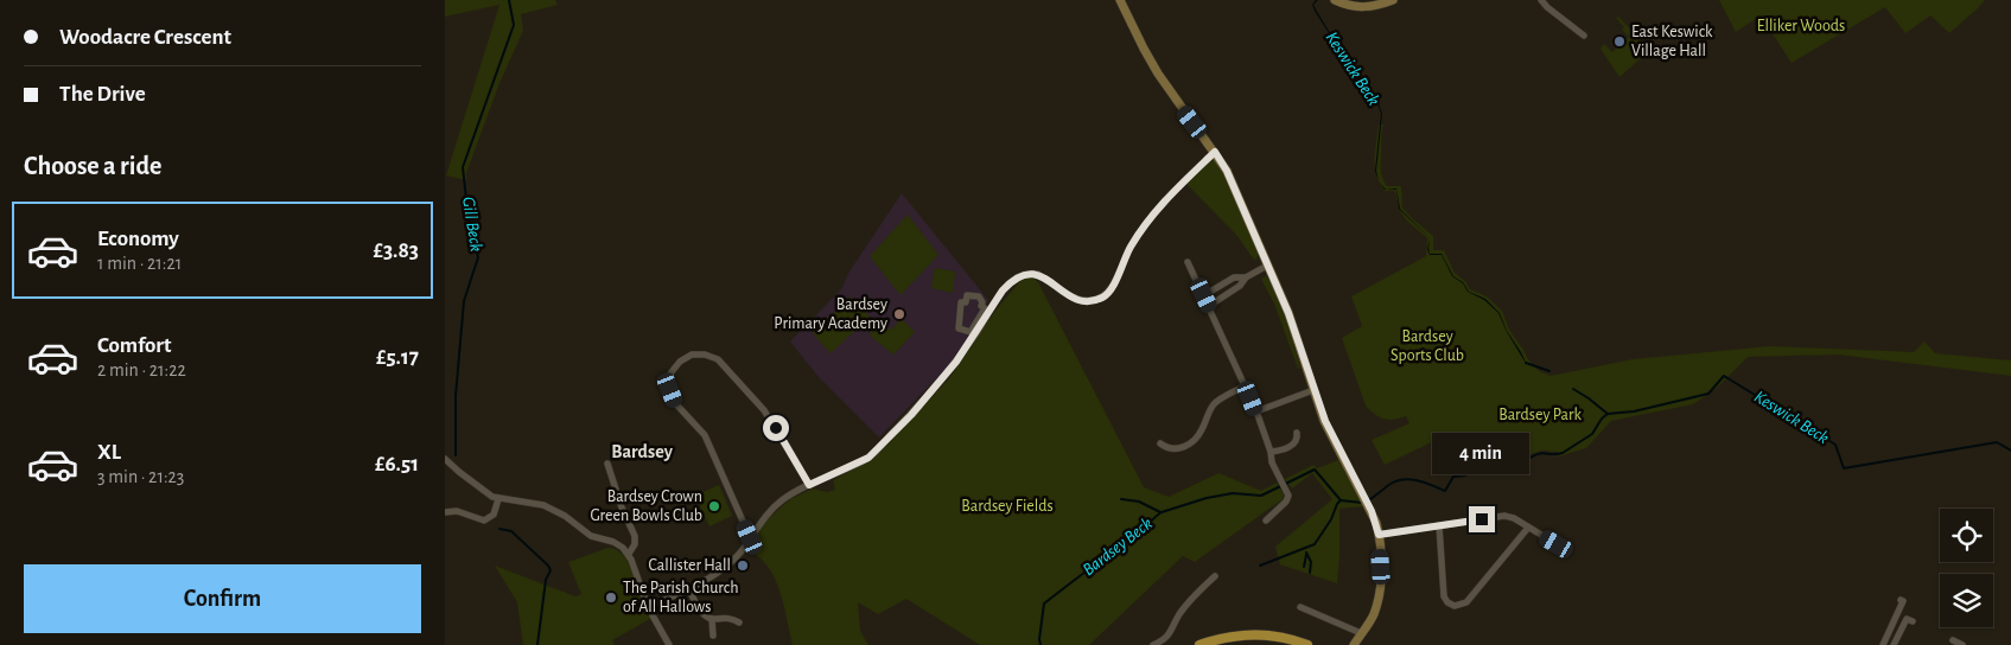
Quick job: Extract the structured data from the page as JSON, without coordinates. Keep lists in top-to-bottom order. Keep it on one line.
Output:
{"districts":["Bardsey"],"water":["Keswick Beck","Gill Beck","Bardsey Beck"],"parks":["Elliker Woods","Bardsey Sports Club","Bardsey Park","Bardsey Fields"],"places":["East Keswick Village Hall","Bardsey Primary Academy","Bardsey Crown Green Bowls Club","Callister Hall","The Parish Church of All Hallows"],"page":{"banner":["Woodacre Crescent","The Drive"],"heading":"Choose a ride","list":[{"name":"Economy","note":"1 min · 21:21","value":"£3.83"},{"name":"Comfort","note":"2 min · 21:22","value":"£5.17"},{"name":"XL","note":"3 min · 21:23","value":"£6.51"}],"bubble":"4 min","buttons":"Confirm"}}
